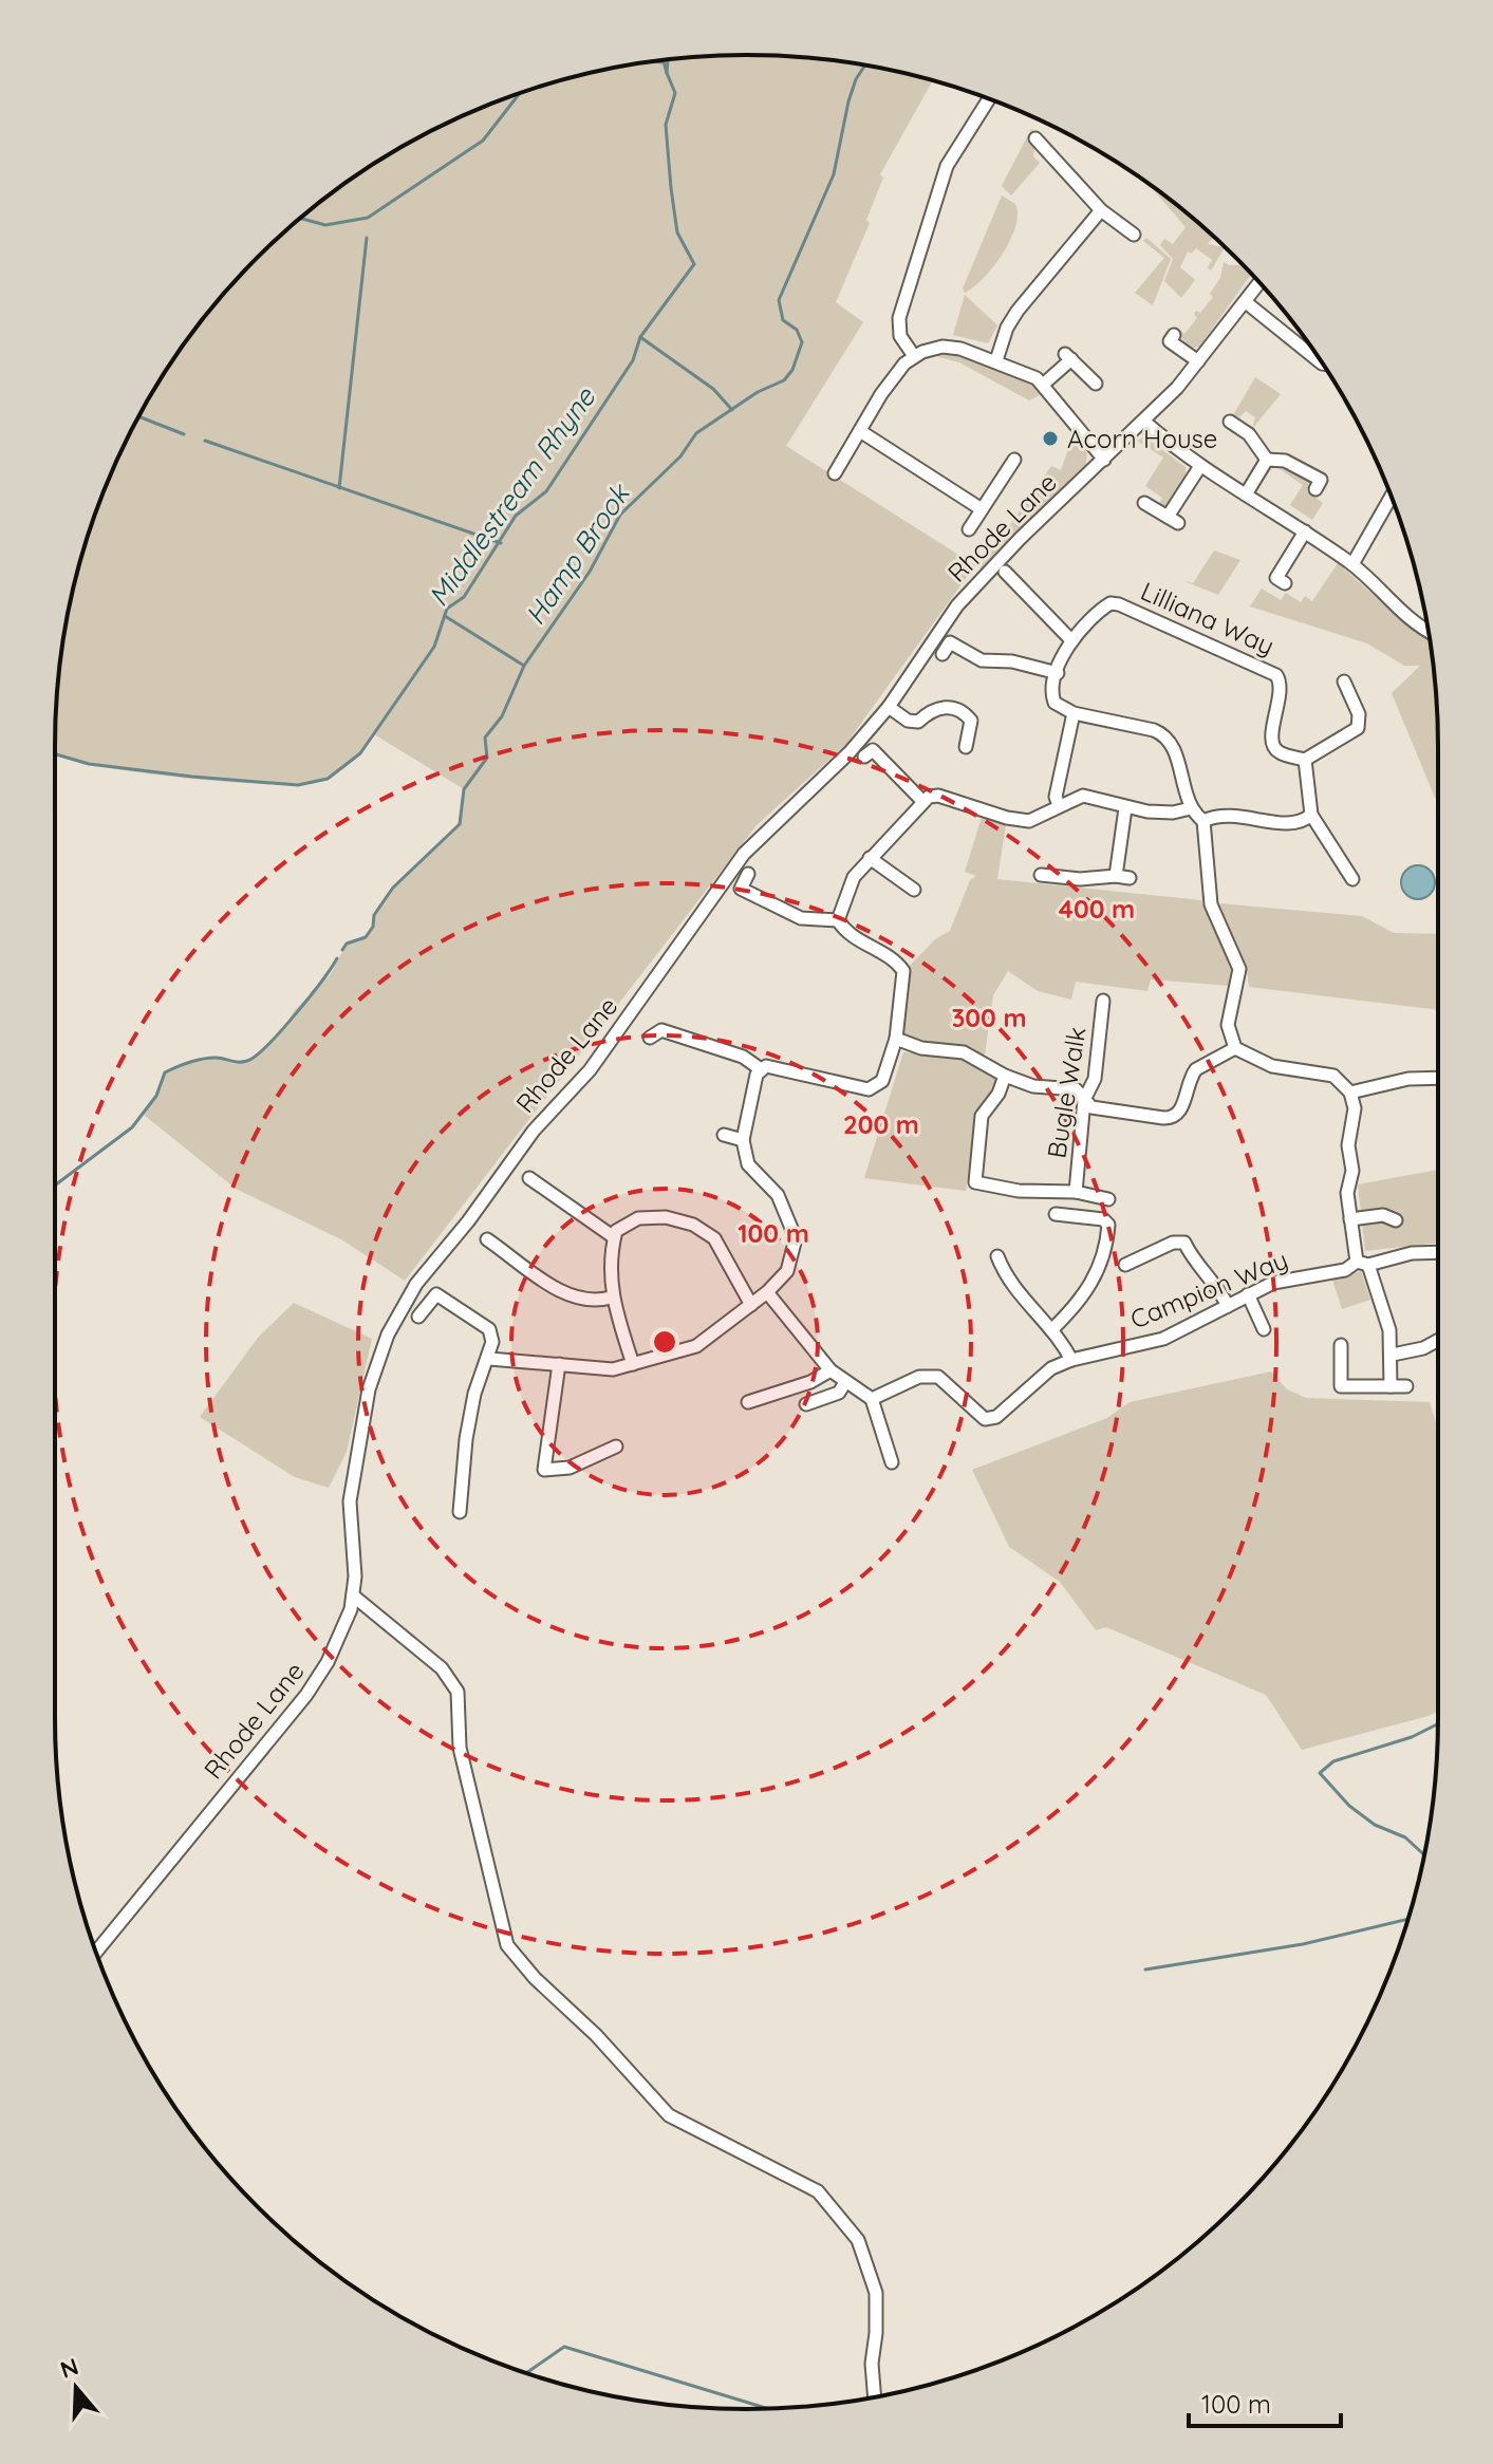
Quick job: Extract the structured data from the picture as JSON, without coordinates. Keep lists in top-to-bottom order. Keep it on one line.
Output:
{"streets":{"street":["Rhode Lane","Lilliana Way","Bugle Walk","Campion Way"]},"water":["Middlestream Rhyne","Hamp Brook"],"places":["Acorn House"],"scale_bar":"100 m","north":"top","rings":["400 m","300 m","200 m","100 m"]}
